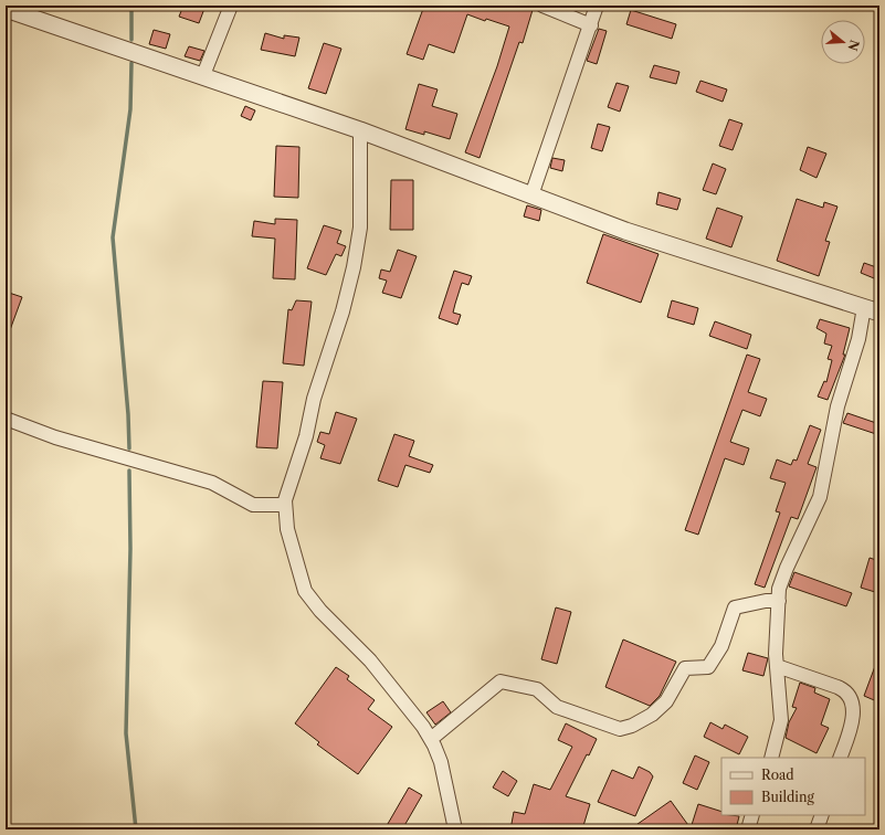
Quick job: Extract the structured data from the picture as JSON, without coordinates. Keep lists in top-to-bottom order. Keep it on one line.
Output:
{"legend":["Road","Building"],"north":"right"}
